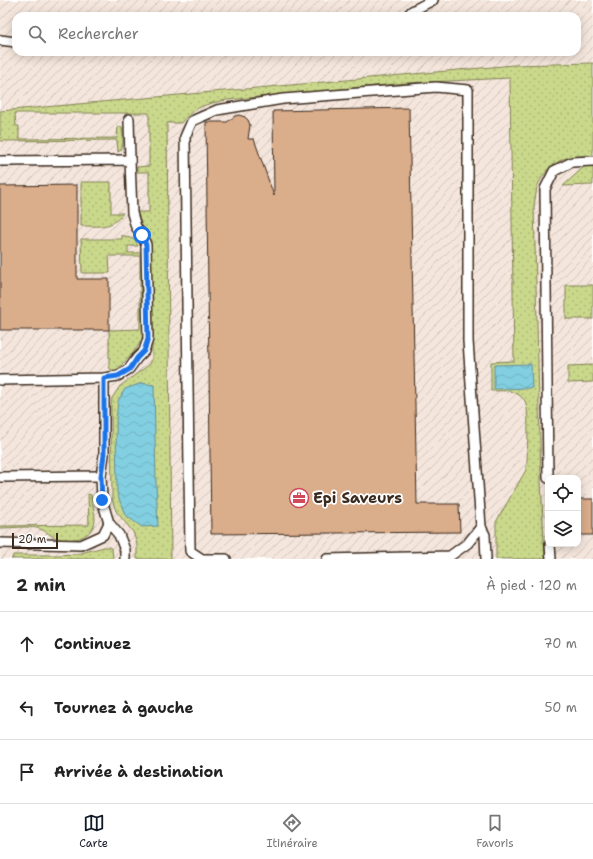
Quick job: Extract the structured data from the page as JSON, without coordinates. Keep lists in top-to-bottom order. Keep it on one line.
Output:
{"places":{"office":["Epi Saveurs"]},"scale_bar":"20 m","page":{"search":"Rechercher","scale":"20 m","heading":["2 min","À pied · 120 m"],"list":[["Continuez","70 m"],["Tournez à gauche","50 m"],"Arrivée à destination"],"nav":["Carte","Itinéraire","Favoris"]}}
